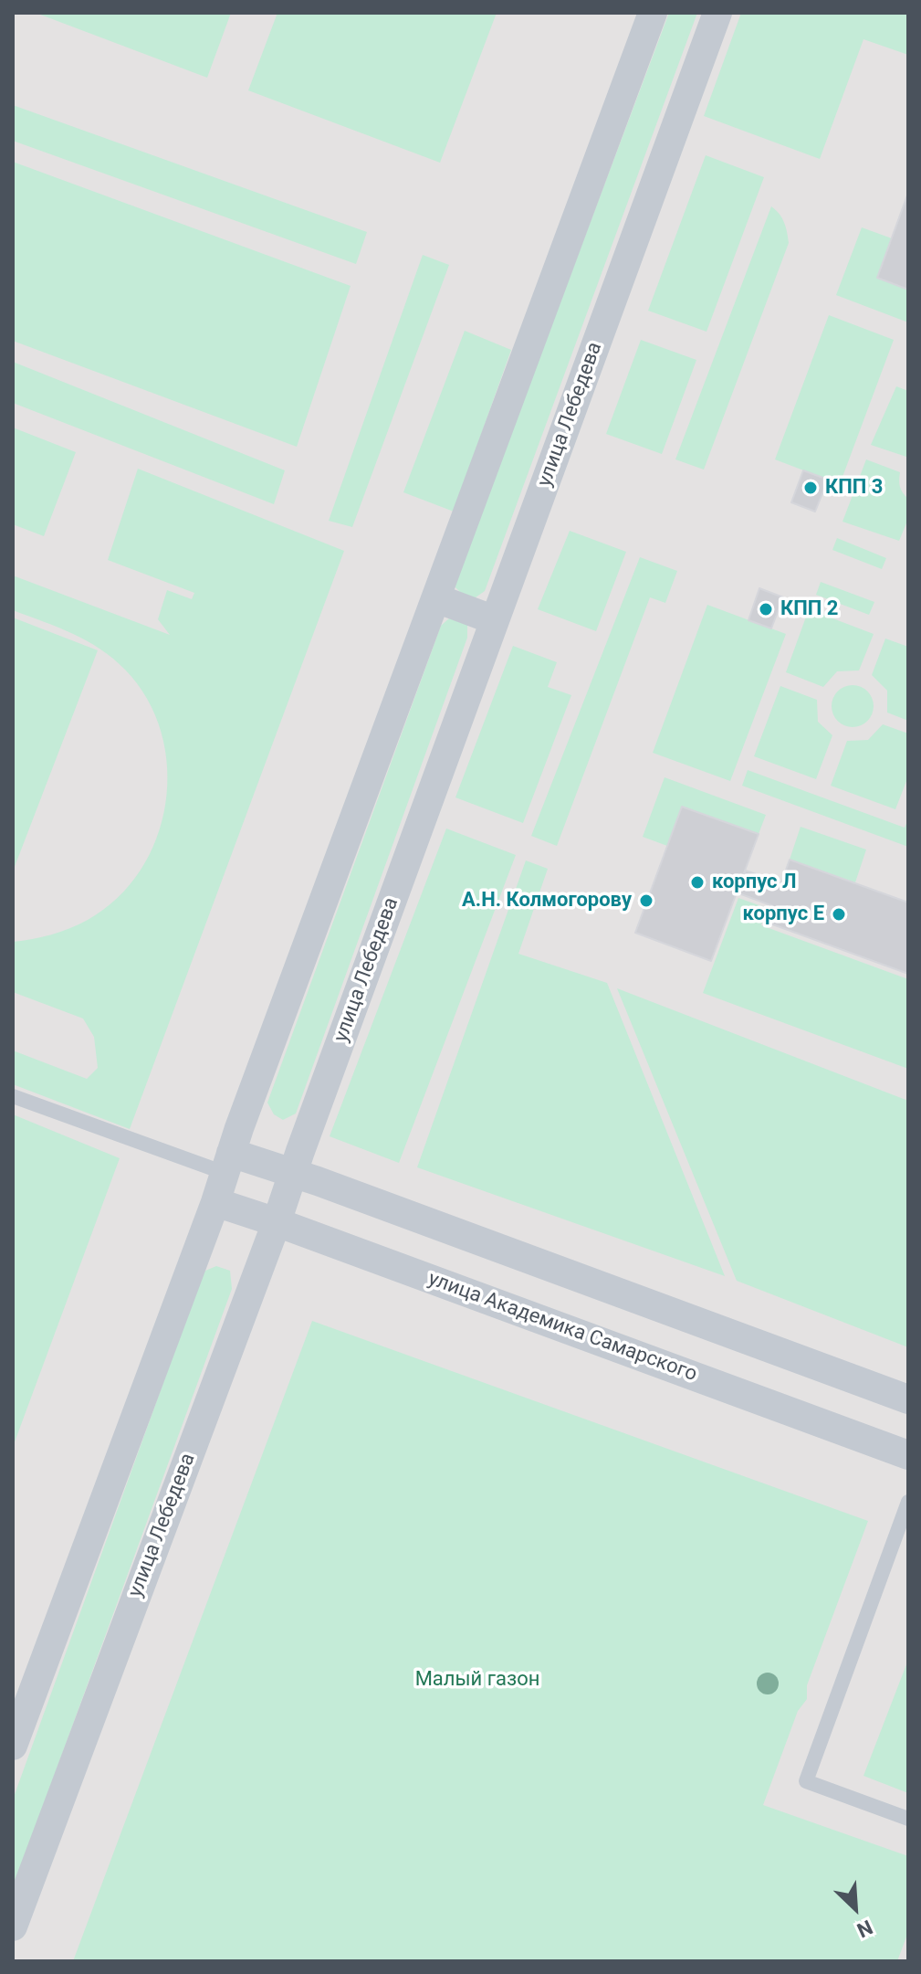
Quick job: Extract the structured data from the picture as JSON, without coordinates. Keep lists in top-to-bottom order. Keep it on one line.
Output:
{"streets":{"street":["улица Лебедева","улица Академика Самарского"]},"crossings":[["улица Лебедева","улица Академика Самарского"]],"parks":["Малый газон"],"places":["КПП 3","КПП 2","корпус Л","А.Н. Колмогорову","корпус Е"],"north":"bottom right"}
